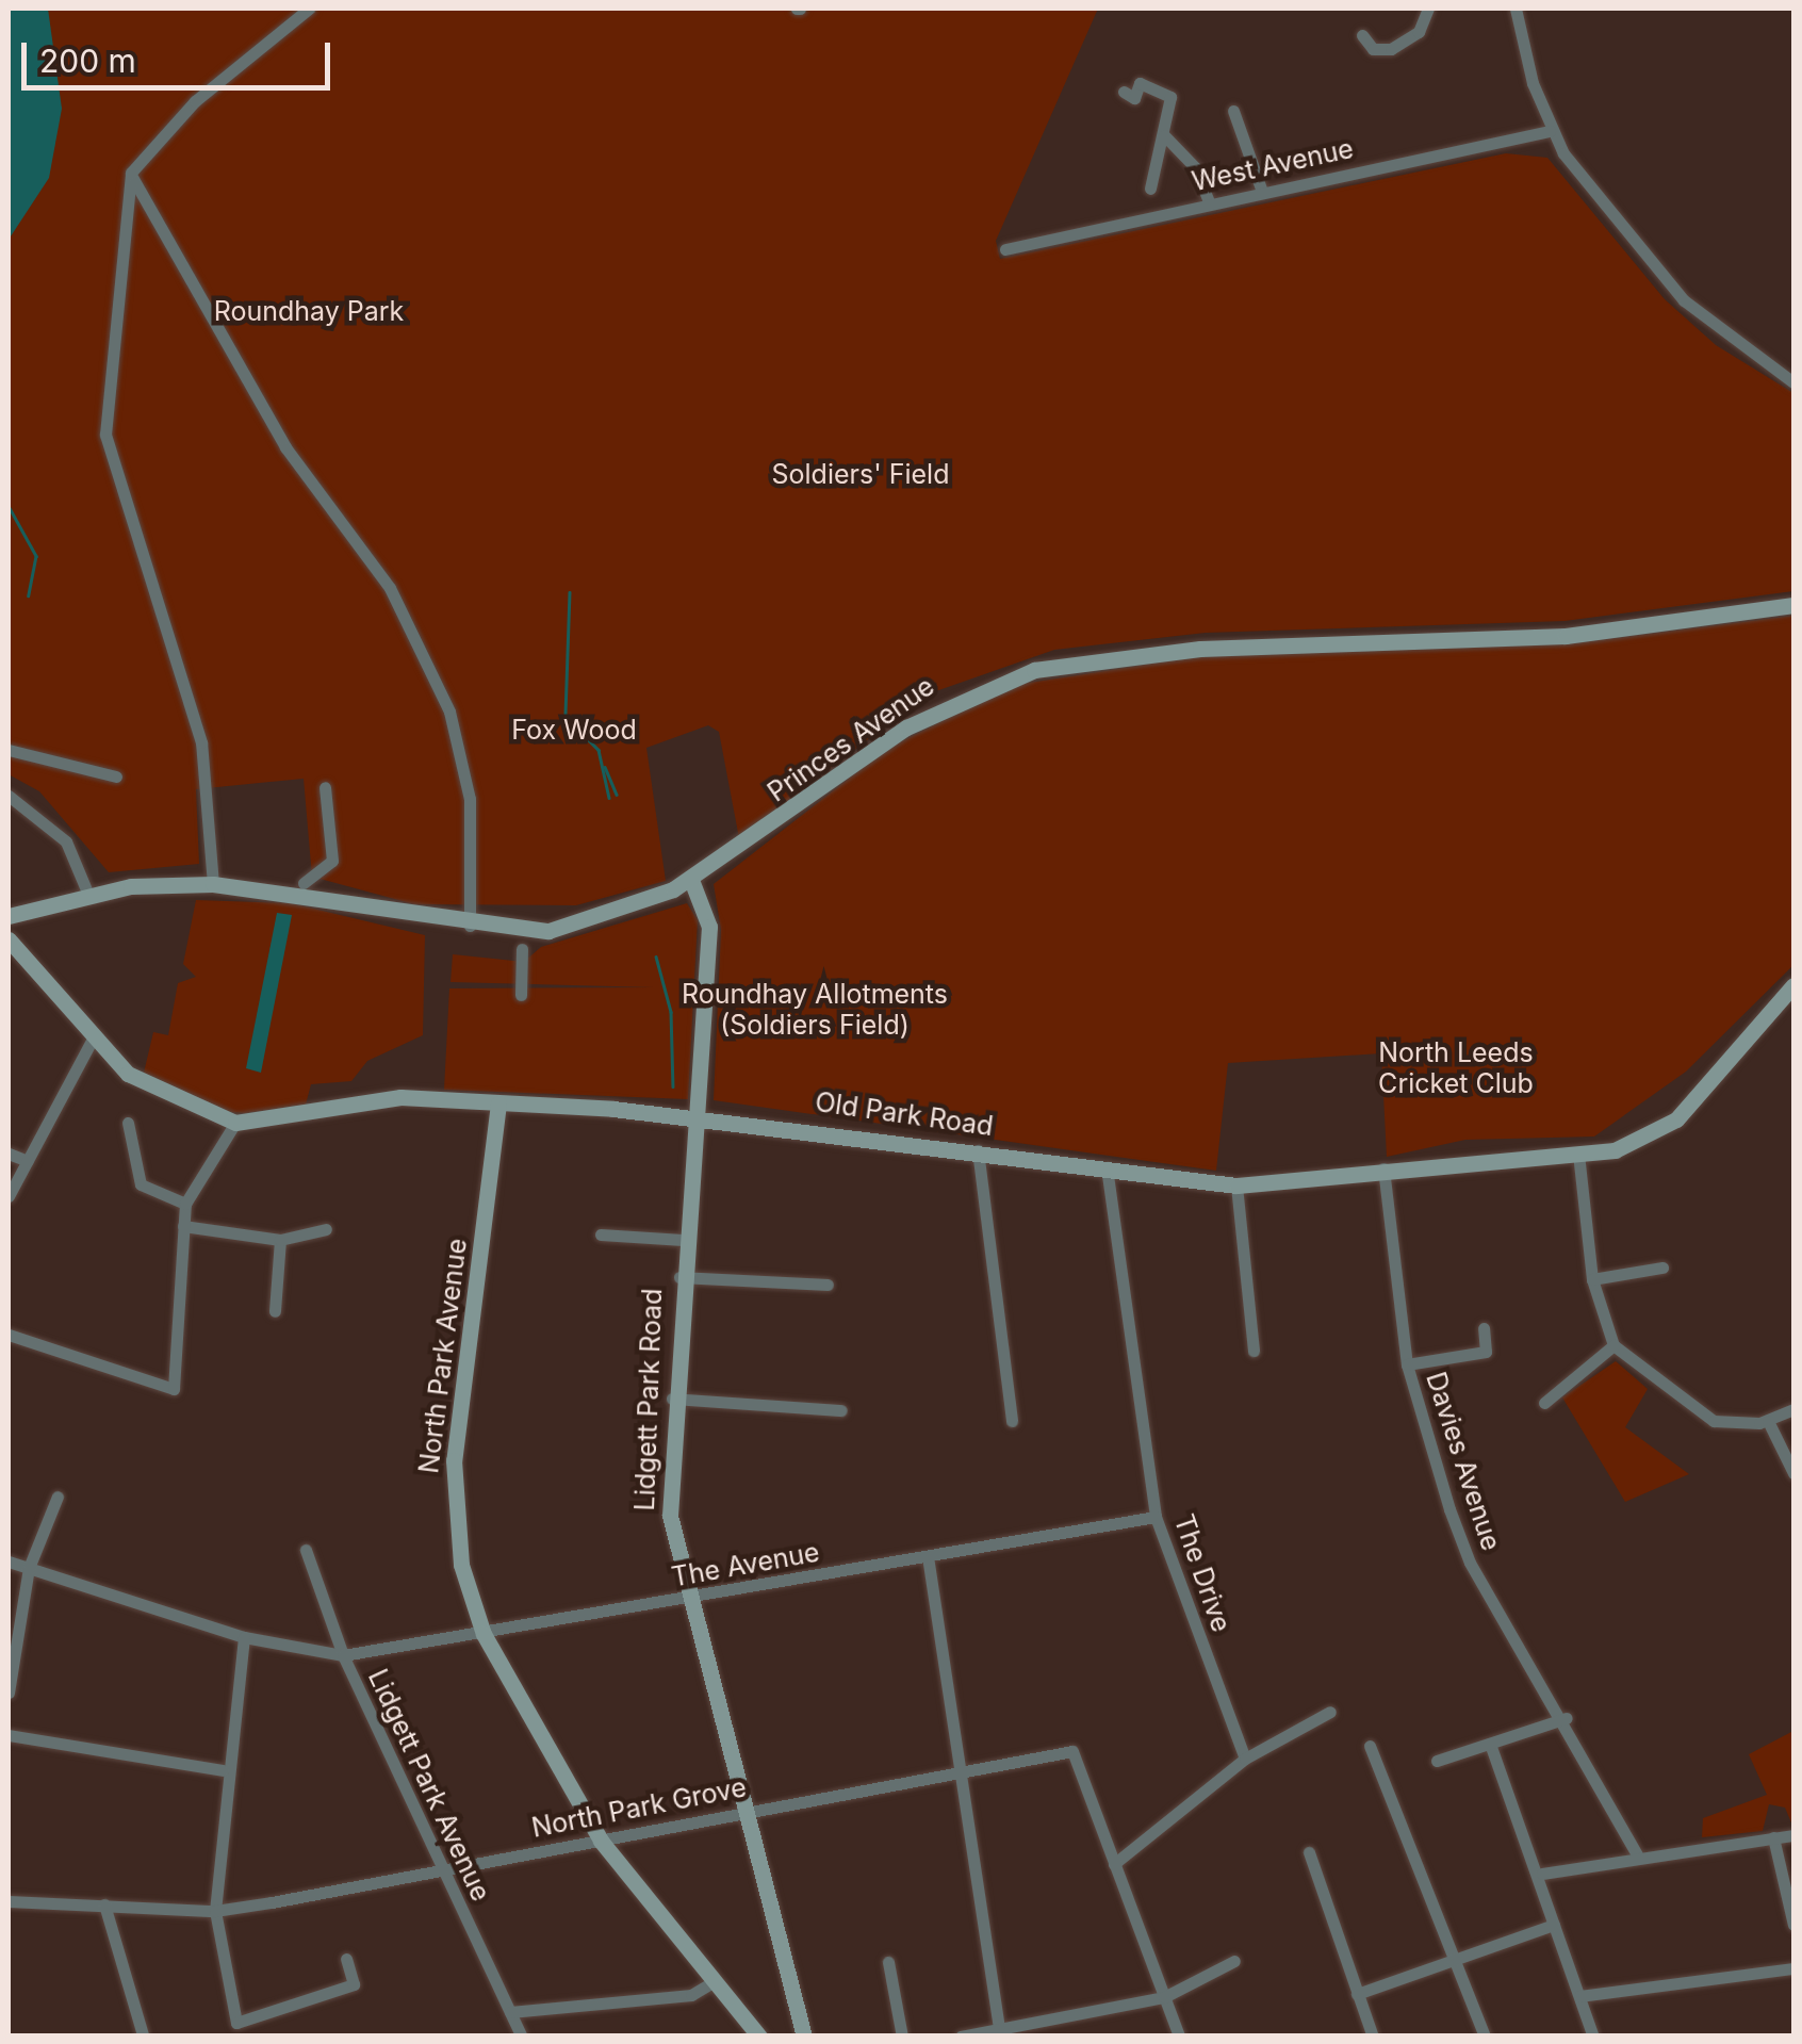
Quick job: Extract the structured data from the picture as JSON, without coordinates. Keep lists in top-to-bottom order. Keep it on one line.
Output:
{"streets":{"street":["West Avenue","Princes Avenue","Old Park Road","North Park Avenue","Lidgett Park Road","Davies Avenue","The Avenue","The Drive","Lidgett Park Avenue","North Park Grove"]},"crossings":[["Princes Avenue","Lidgett Park Road"],["Old Park Road","North Park Avenue"],["Old Park Road","Lidgett Park Road"],["Old Park Road","Davies Avenue"],["Old Park Road","The Drive"],["North Park Avenue","The Avenue"],["North Park Avenue","North Park Grove"],["Lidgett Park Road","The Avenue"],["Lidgett Park Road","North Park Grove"],["The Avenue","The Drive"],["The Avenue","Lidgett Park Avenue"],["Lidgett Park Avenue","North Park Grove"]],"parks":["Roundhay Park","Soldiers' Field","Fox Wood","Roundhay Allotments (Soldiers Field)","North Leeds Cricket Club"],"scale_bar":"200 m"}
